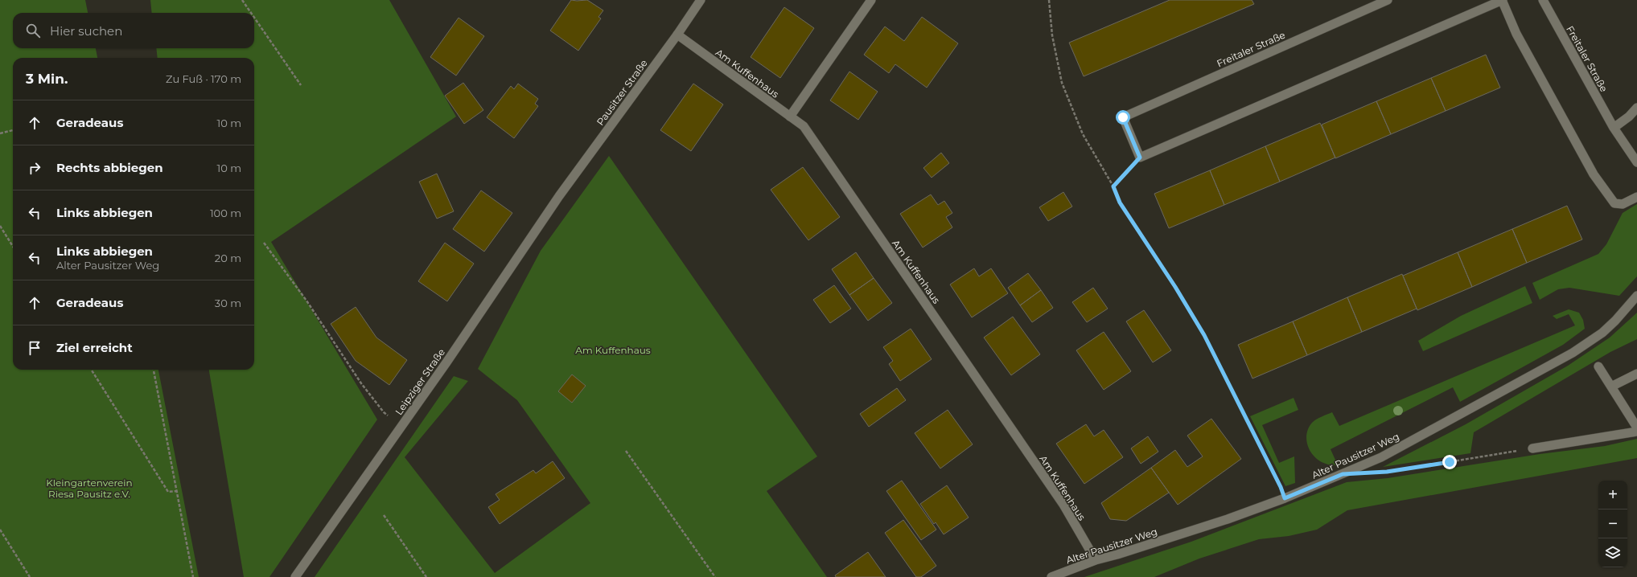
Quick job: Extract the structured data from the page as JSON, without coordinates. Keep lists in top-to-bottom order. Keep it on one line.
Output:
{"streets":{"street":["Freitaler Straße","Am Kuffenhaus","Pausitzer Straße","Leipziger Straße","Alter Pausitzer Weg"]},"crossings":[["Am Kuffenhaus","Pausitzer Straße"],["Am Kuffenhaus","Alter Pausitzer Weg"],["Pausitzer Straße","Leipziger Straße"]],"parks":["Am Kuffenhaus","Kleingartenverein Riesa Pausitz e.V."],"page":{"search":"Hier suchen","heading":["3 Min.","Zu Fuß · 170 m"],"list":[["Geradeaus","10 m"],["Rechts abbiegen","10 m"],["Links abbiegen","100 m"],["Links abbiegen","Alter Pausitzer Weg","20 m"],["Geradeaus","30 m"],"Ziel erreicht"],"map_buttons":["+","−"]}}
